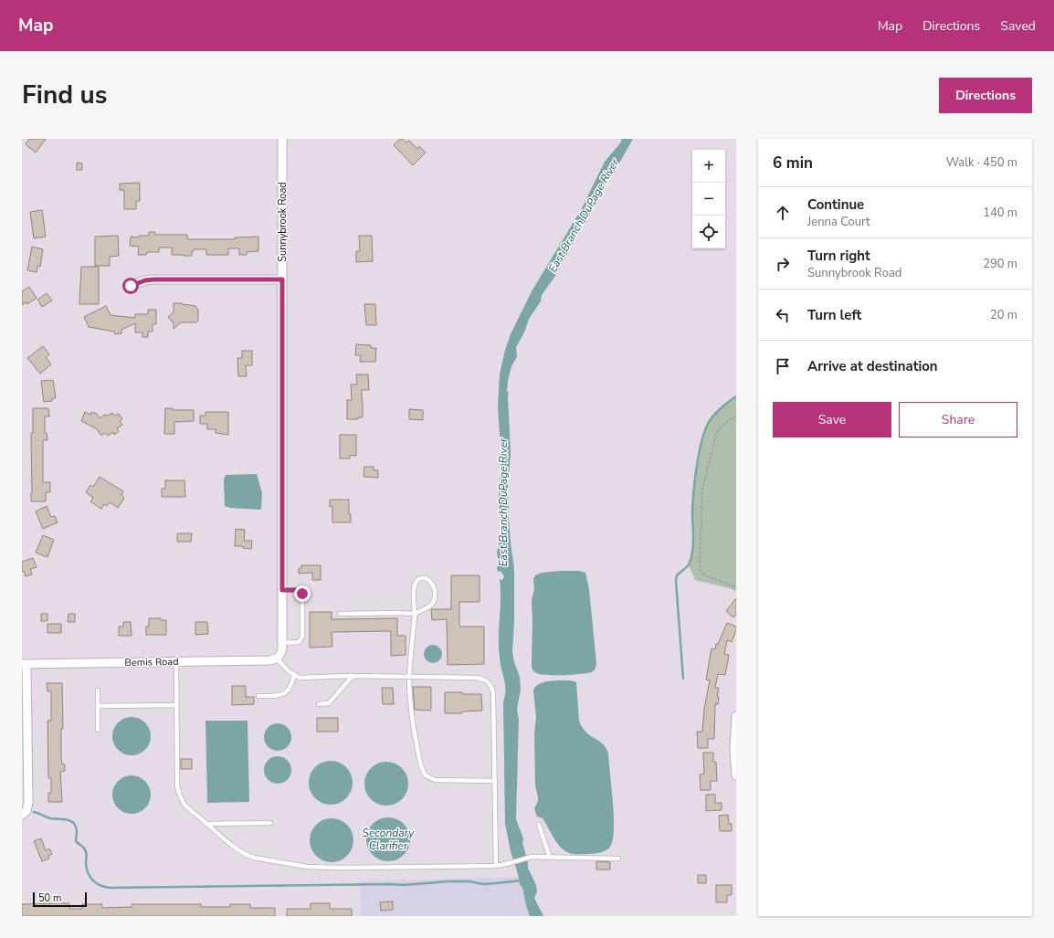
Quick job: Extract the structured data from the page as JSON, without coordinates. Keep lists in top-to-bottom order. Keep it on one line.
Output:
{"streets":{"street":["Sunnybrook Road","Bemis Road"]},"crossings":[["Sunnybrook Road","Bemis Road"]],"water":["East Branch DuPage River","Secondary Clarifier"],"scale_bar":"50 m","page":{"header":"Map","nav":["Map","Directions","Saved"],"title":"Find us","buttons":["Directions",["Save","Share"]],"heading":["6 min","Walk · 450 m"],"map_buttons":["+","−"],"list":[["Continue","Jenna Court","140 m"],["Turn right","Sunnybrook Road","290 m"],["Turn left","20 m"],"Arrive at destination"],"scale":"50 m"}}
